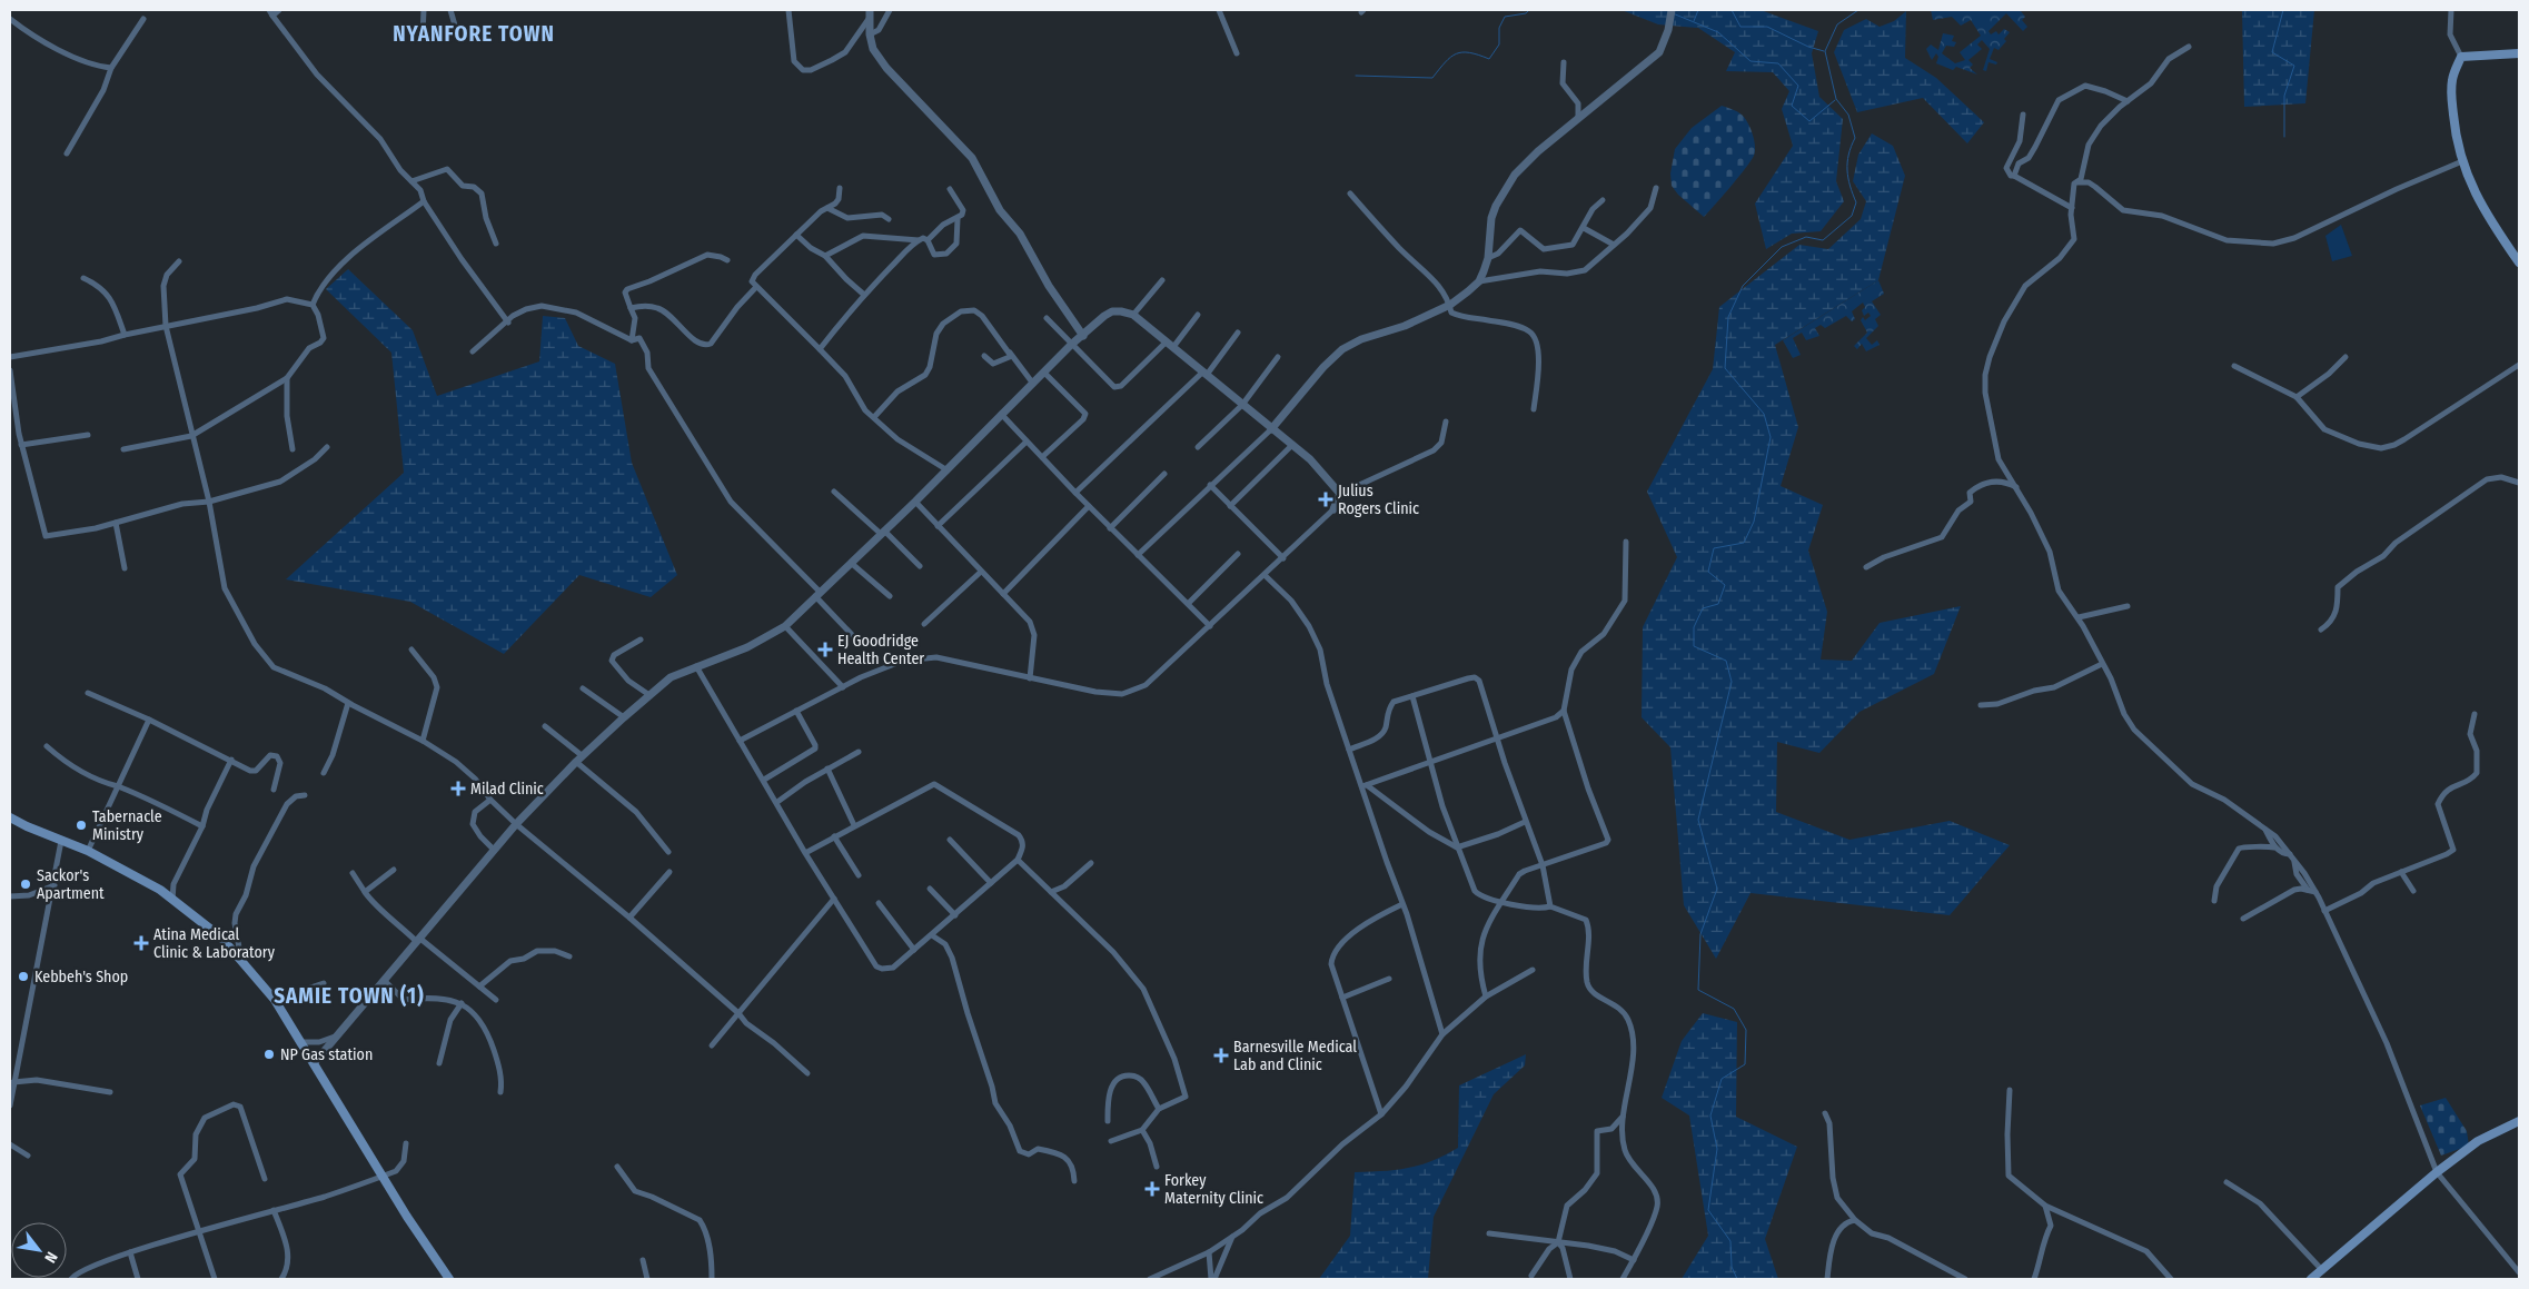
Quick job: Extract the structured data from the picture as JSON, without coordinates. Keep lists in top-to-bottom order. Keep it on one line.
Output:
{"districts":["NYANFORE TOWN","SAMIE TOWN (1)"],"places":{"health":["Julius Rogers Clinic","EJ Goodridge Health Center","Milad Clinic","Atina Medical Clinic & Laboratory","Barnesville Medical Lab and Clinic","Forkey Maternity Clinic"],"other":["Tabernacle Ministry","Sackor's Apartment","Kebbeh's Shop","NP Gas station"]},"north":"bottom right"}
